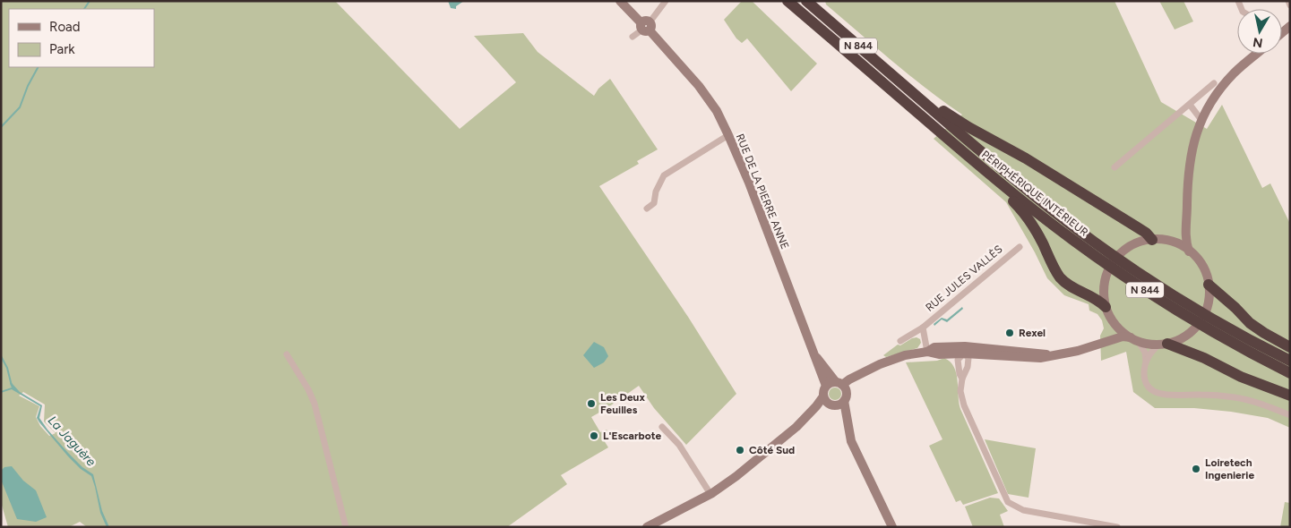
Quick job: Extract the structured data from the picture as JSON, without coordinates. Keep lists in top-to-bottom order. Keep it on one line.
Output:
{"streets":{"highway":["N 844","PÉRIPHÉRIQUE INTÉRIEUR"],"street":["RUE DE LA PIERRE ANNE","RUE JULES VALLÈS"]},"water":["La Jaguère"],"places":["Rexel","Les Deux Feuilles","L'Escarbote","Côté Sud","Loiretech Ingenierie"],"legend":["Road","Park"],"north":"bottom"}
